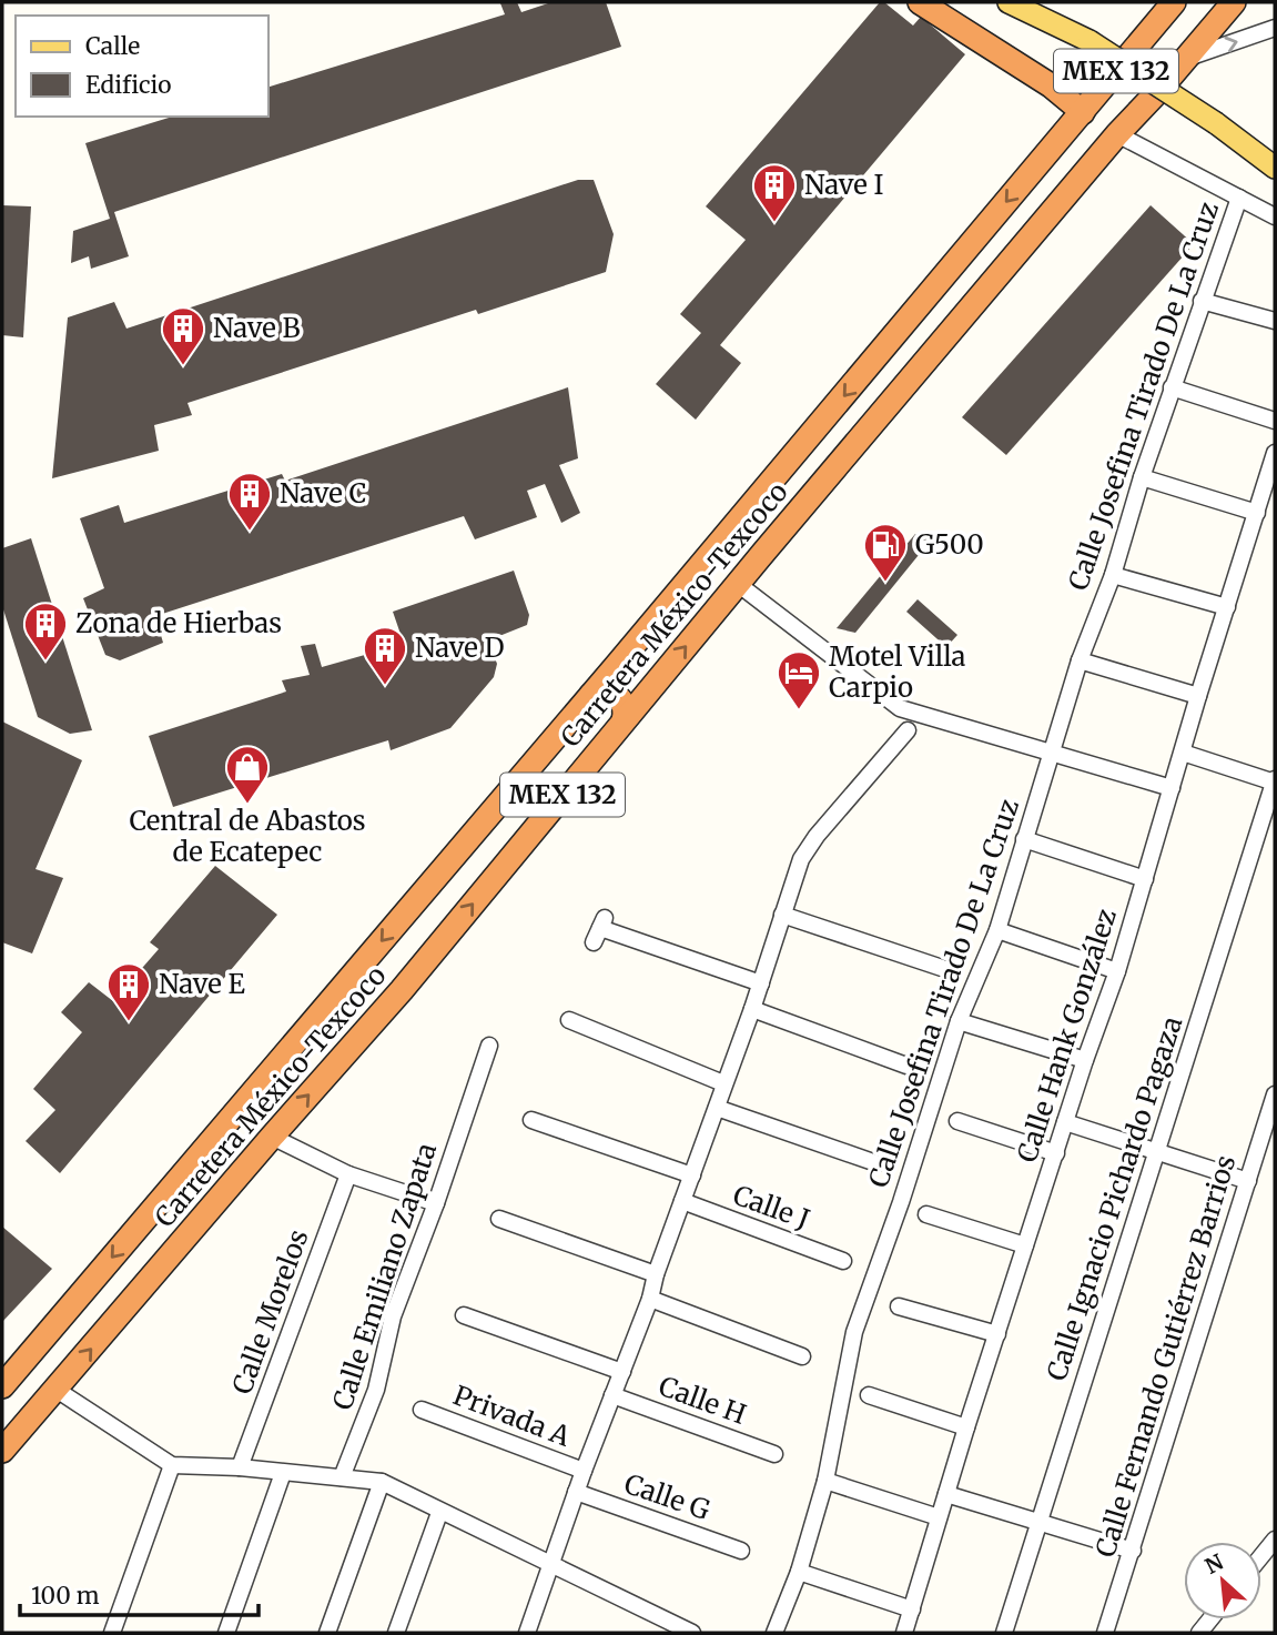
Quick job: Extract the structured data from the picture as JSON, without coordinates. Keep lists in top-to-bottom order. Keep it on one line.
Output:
{"streets":{"highway":["MEX 132","Carretera México-Texcoco"],"street":["Calle Josefina Tirado De La Cruz","Calle Hank González","Calle Ignacio Pichardo Pagaza","Calle J","Calle Emiliano Zapata","Calle Morelos","Calle Fernando Gutiérrez Barrios","Calle H","Privada A","Calle G"]},"crossings":[["MEX 132","Carretera México-Texcoco"]],"places":{"building":["Nave I","Nave B","Nave C","Zona de Hierbas","Nave D","Nave E"],"fuel station":["G500"],"hotel":["Motel Villa Carpio"],"shop":["Central de Abastos de Ecatepec"]},"legend":["Calle","Edificio"],"scale_bar":"100 m","north":"top left"}
